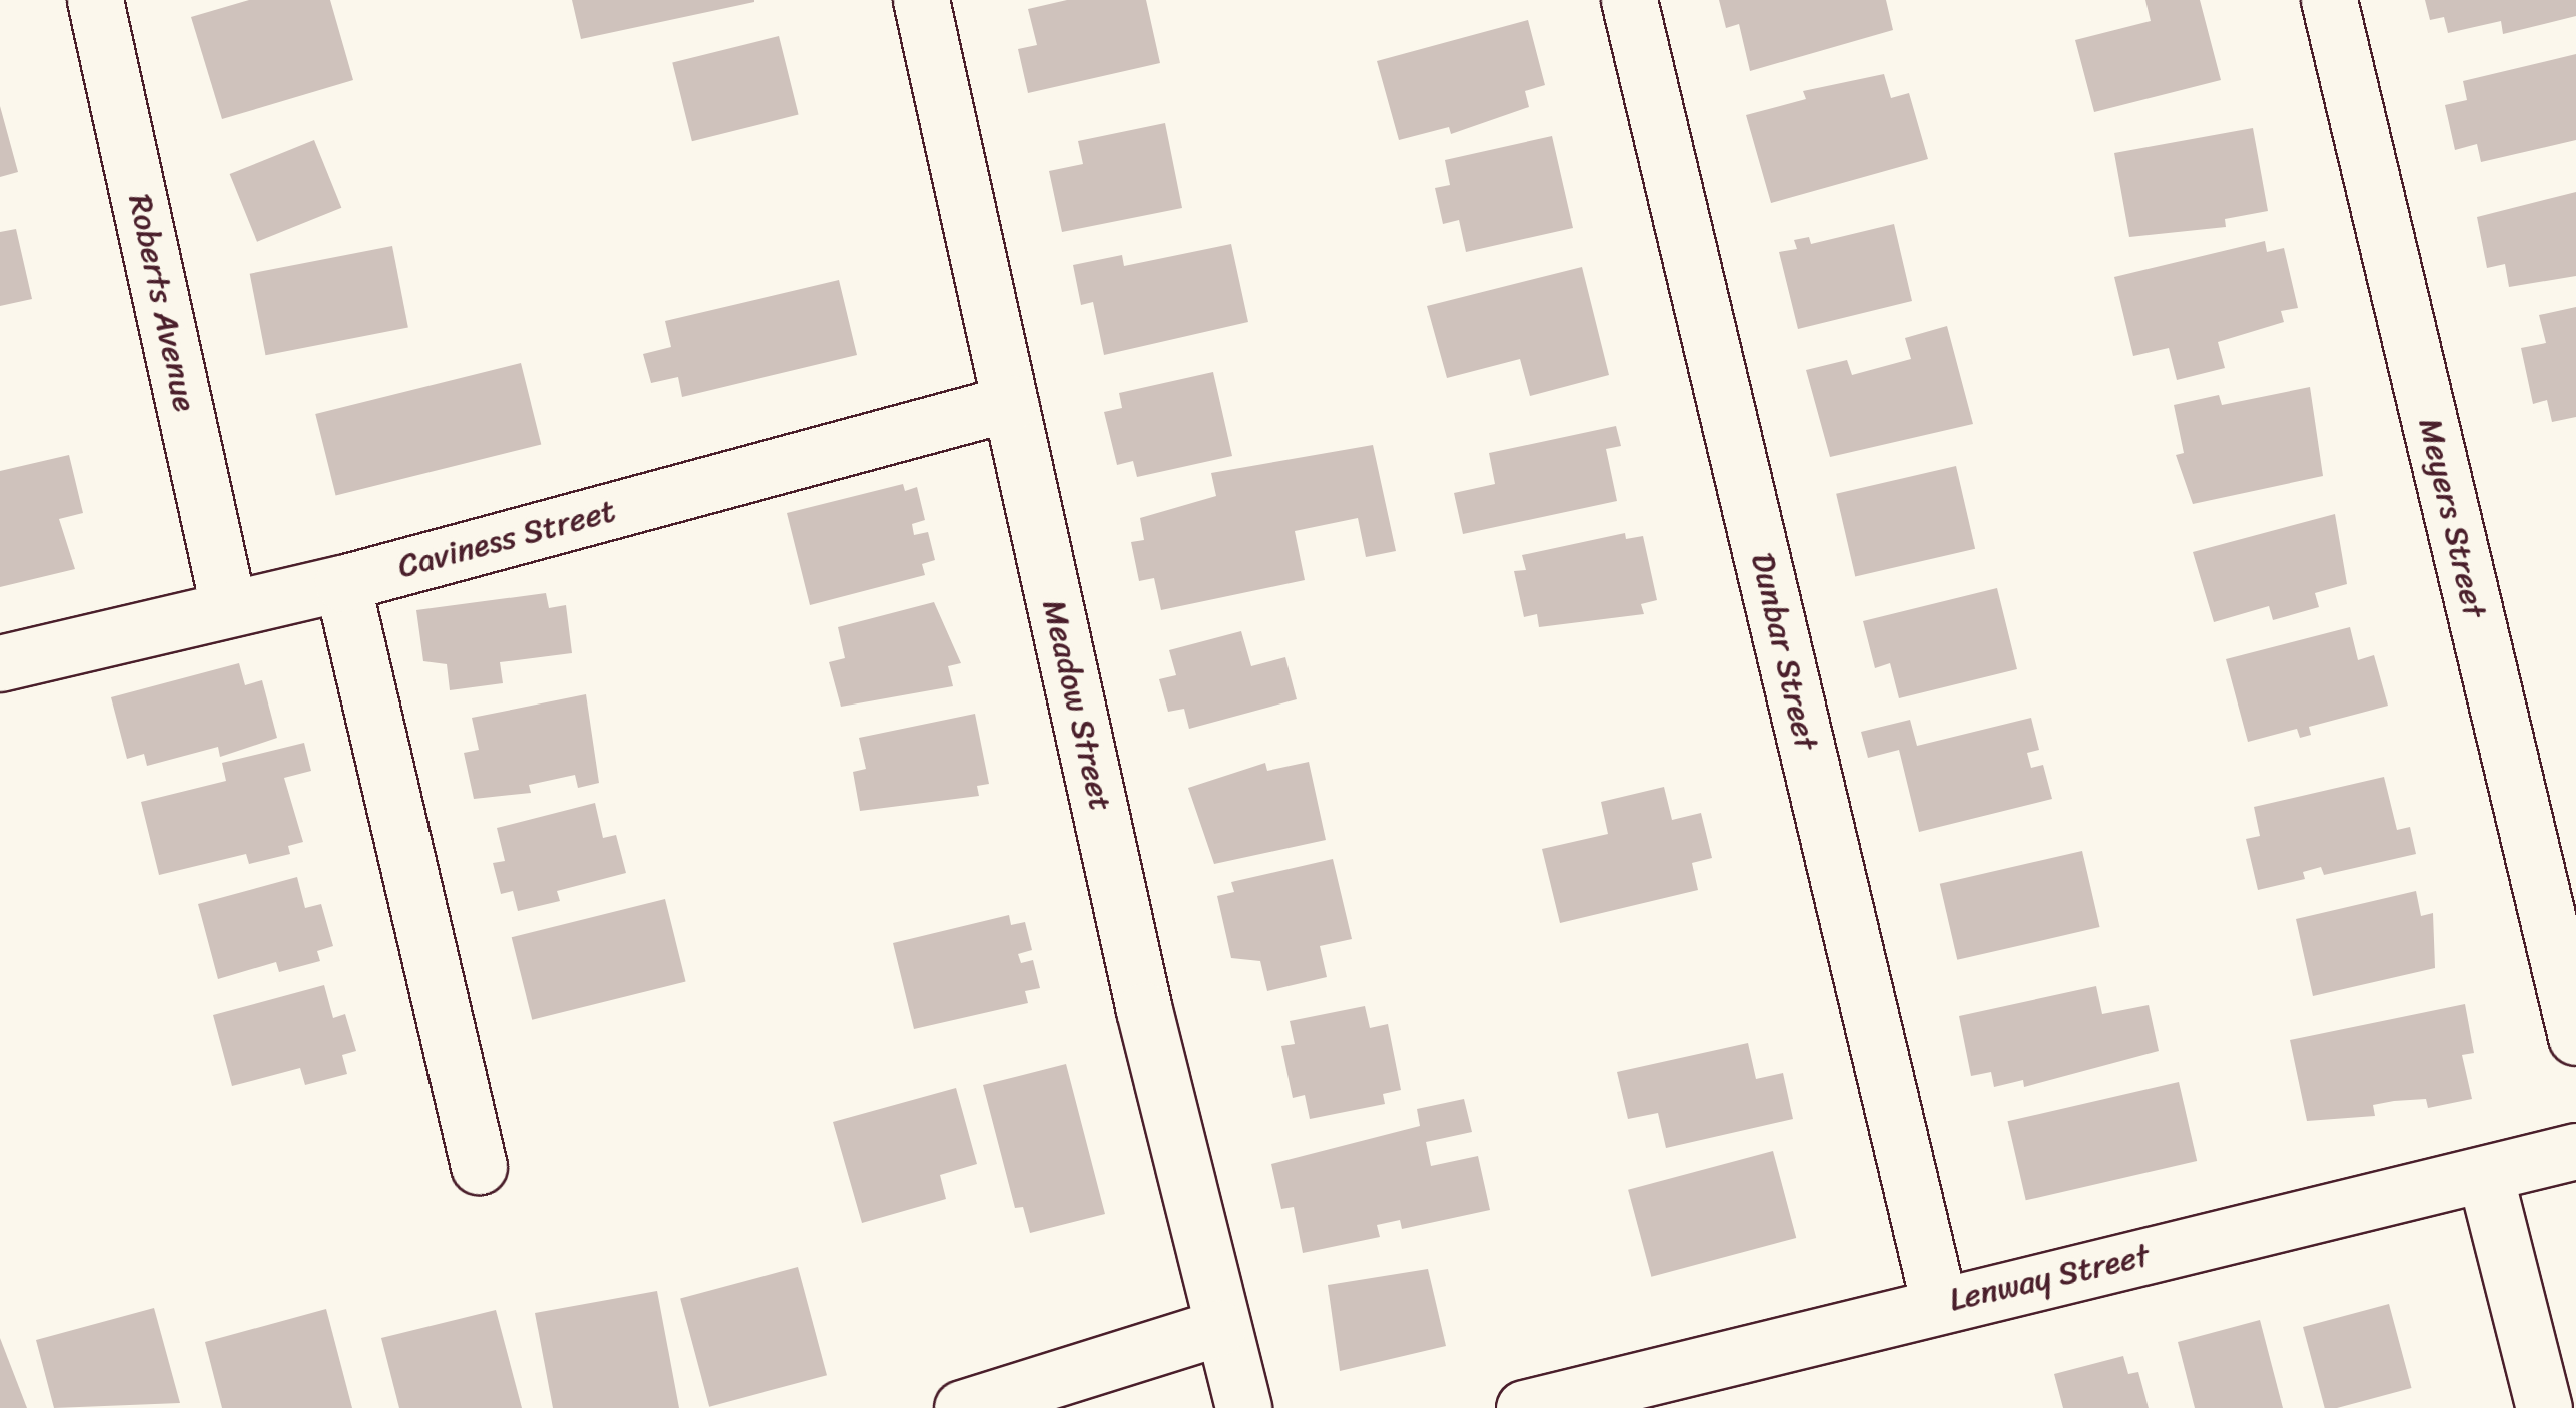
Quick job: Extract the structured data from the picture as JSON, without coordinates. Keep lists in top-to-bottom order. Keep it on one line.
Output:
{"streets":{"street":["Roberts Avenue","Meyers Street","Caviness Street","Dunbar Street","Meadow Street","Lenway Street"]},"crossings":[["Roberts Avenue","Caviness Street"],["Caviness Street","Meadow Street"],["Dunbar Street","Lenway Street"]]}
